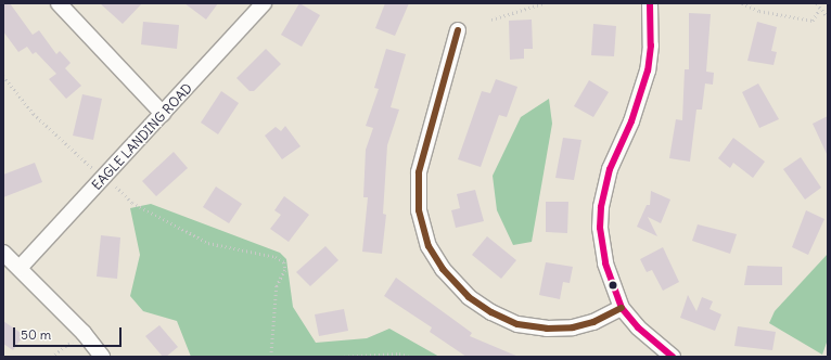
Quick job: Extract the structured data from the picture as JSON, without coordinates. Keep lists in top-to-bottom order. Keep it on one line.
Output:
{"streets":{"street":["EAGLE LANDING ROAD"]},"scale_bar":"50 m"}
